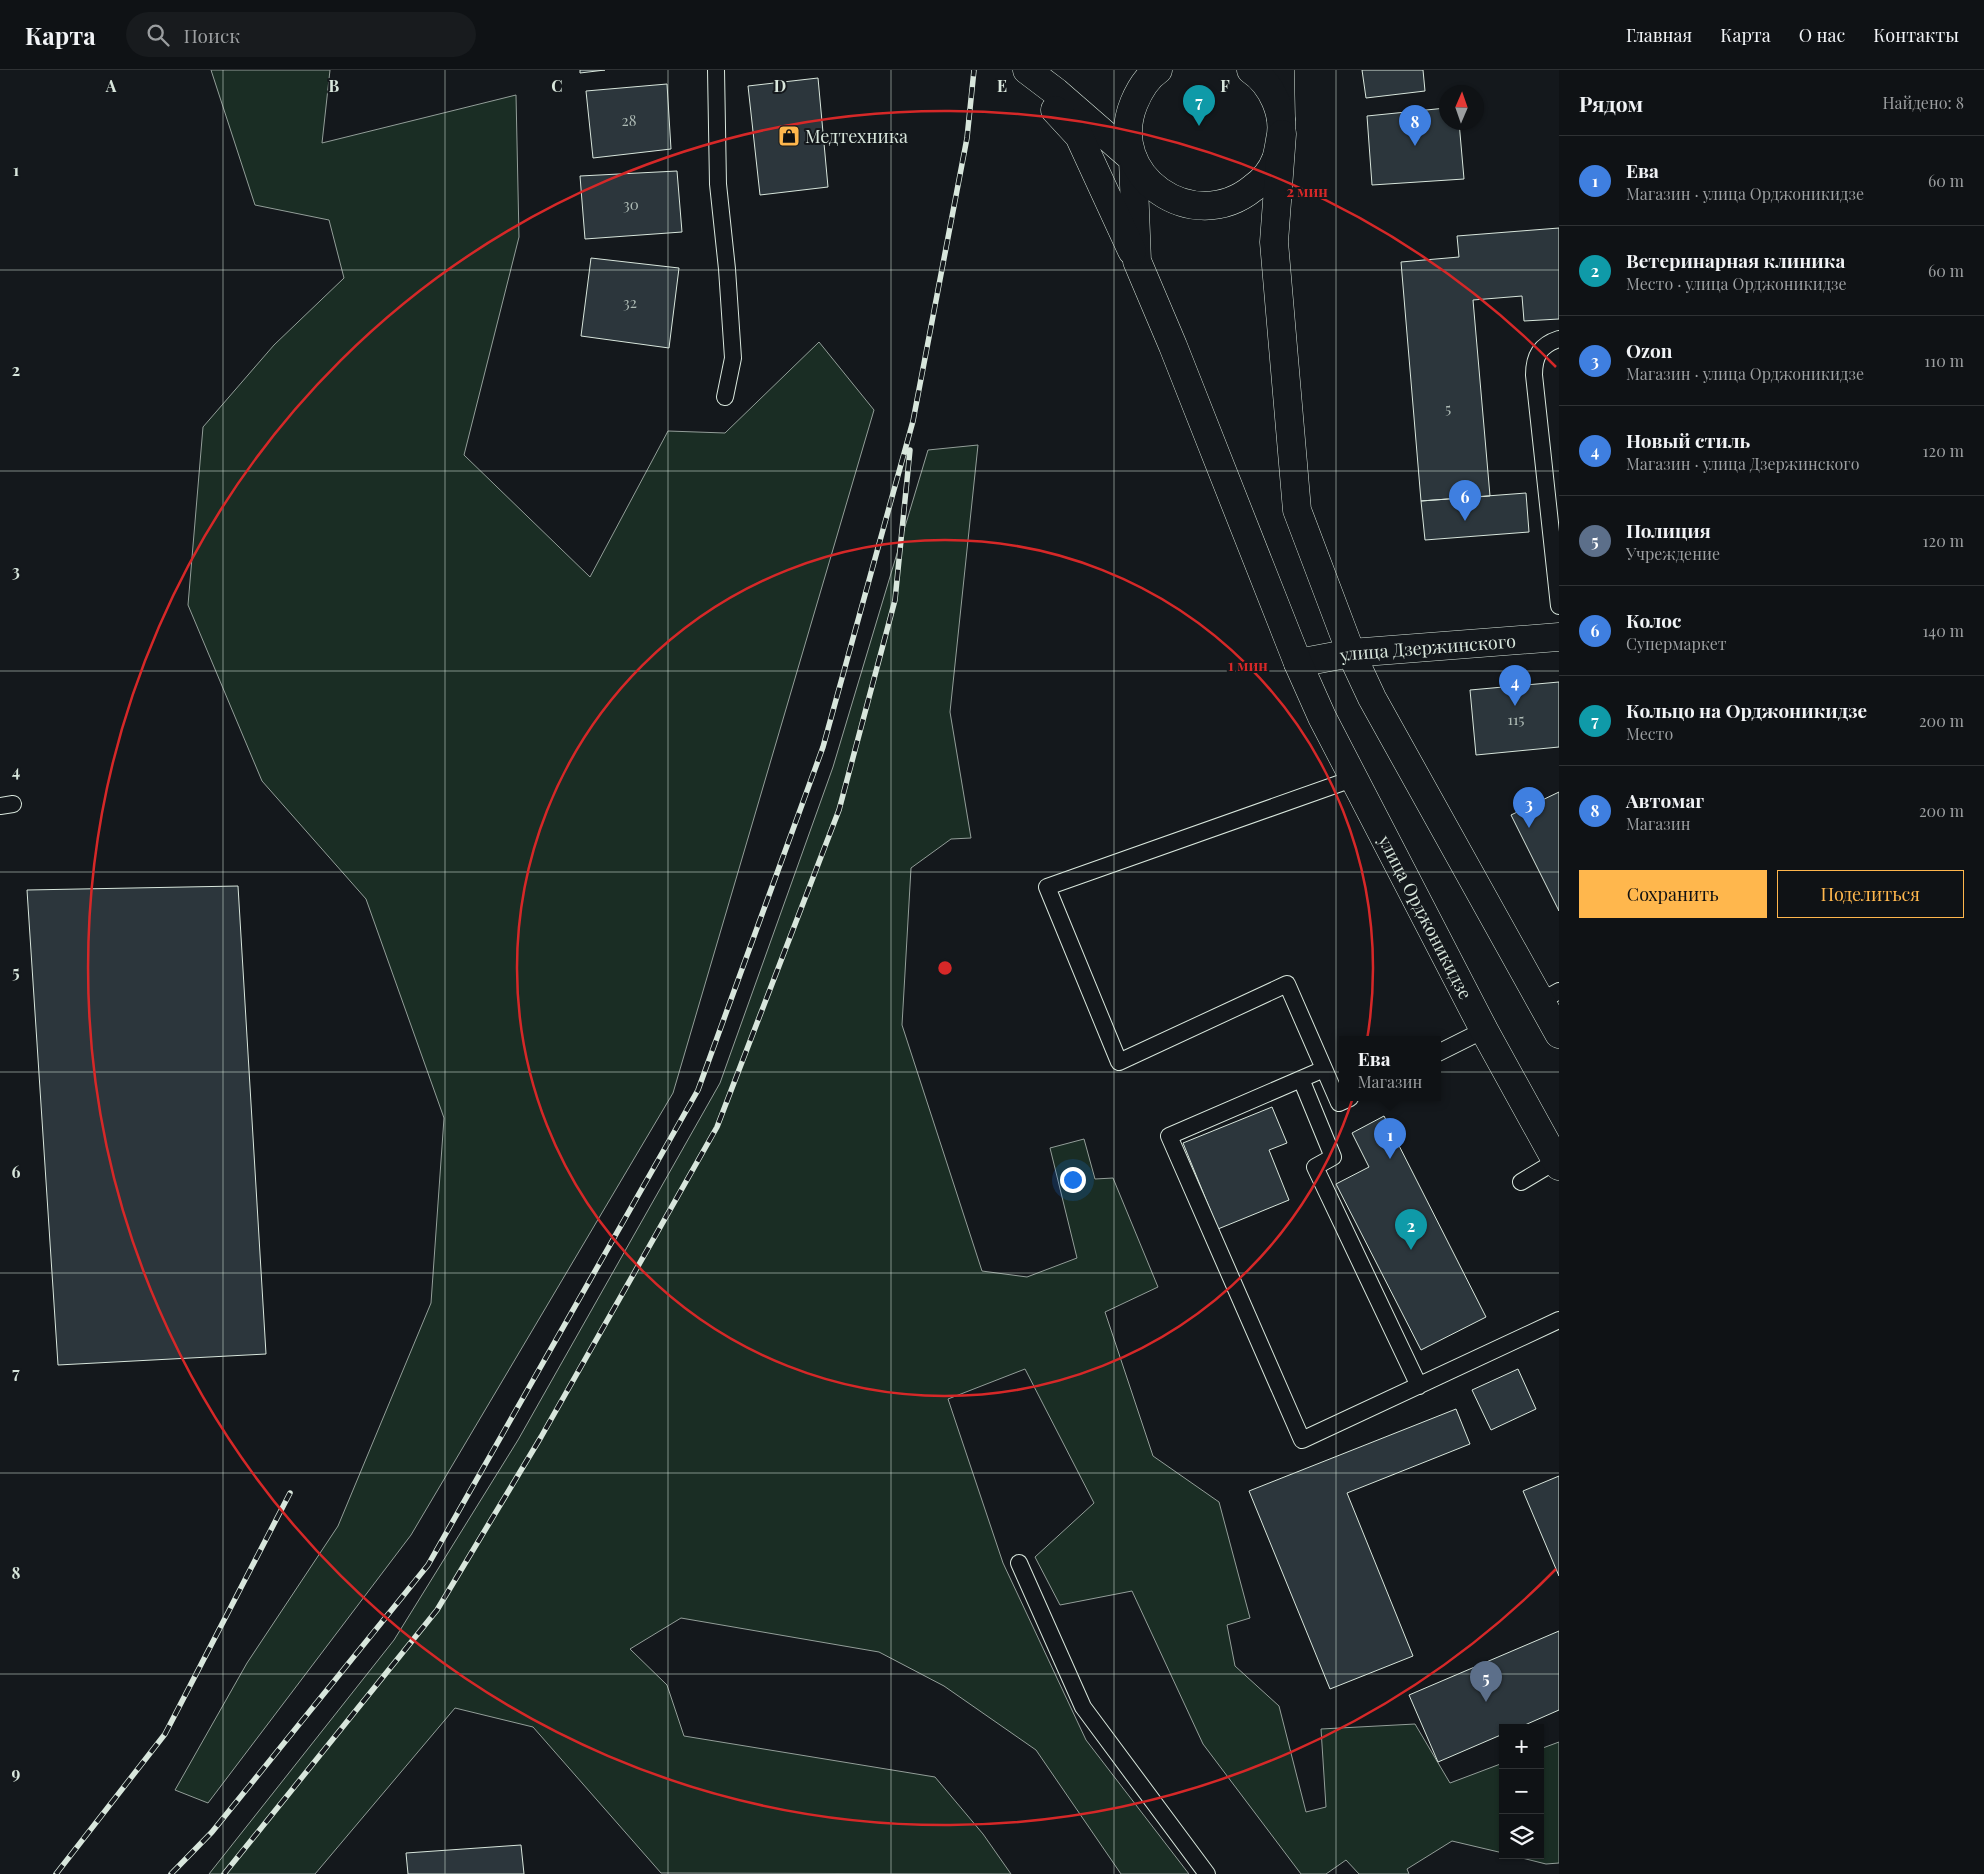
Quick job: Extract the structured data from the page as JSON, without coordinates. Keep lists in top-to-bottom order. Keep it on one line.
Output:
{"streets":{"main road":["улица Дзержинского","улица Орджоникидзе"]},"crossings":[["улица Дзержинского","улица Орджоникидзе"]],"places":{"shop":["Медтехника"]},"house_numbers":["28","30","32","5","115"],"north":"top","page":{"header":"Карта","search":"Поиск","nav":["Главная","Карта","О нас","Контакты"],"heading":["Рядом","Найдено: 8"],"pins":["7","8","6","4","3","1","2","5"],"list":[{"mark":"1","name":"Ева","note":"Магазин · улица Орджоникидзе","value":"60 m"},{"mark":"2","name":"Ветеринарная клиника","note":"Место · улица Орджоникидзе","value":"60 m"},{"mark":"3","name":"Ozon","note":"Магазин · улица Орджоникидзе","value":"110 m"},{"mark":"4","name":"Новый стиль","note":"Магазин · улица Дзержинского","value":"120 m"},{"mark":"5","name":"Полиция","note":"Учреждение","value":"120 m"},{"mark":"6","name":"Колос","note":"Супермаркет","value":"140 m"},{"mark":"7","name":"Кольцо на Орджоникидзе","note":"Место","value":"200 m"},{"mark":"8","name":"Автомаг","note":"Магазин","value":"200 m"}],"buttons":["Сохранить","Поделиться"],"popup":["Ева","Магазин"],"map_buttons":["+","−"]},"grid":{"columns":["A","B","C","D","E","F"],"rows":["1","2","3","4","5","6","7","8","9"]},"rings":["2 мин","1 мин"]}
